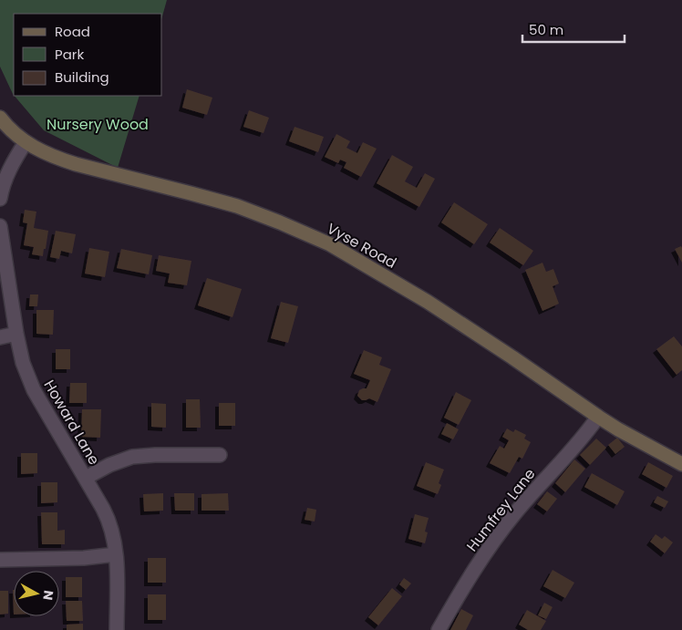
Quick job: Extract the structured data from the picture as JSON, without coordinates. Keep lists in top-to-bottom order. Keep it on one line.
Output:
{"streets":{"street":["Vyse Road","Howard Lane","Humfrey Lane"]},"crossings":[["Vyse Road","Humfrey Lane"]],"parks":["Nursery Wood"],"legend":["Road","Park","Building"],"scale_bar":"50 m","north":"right"}
